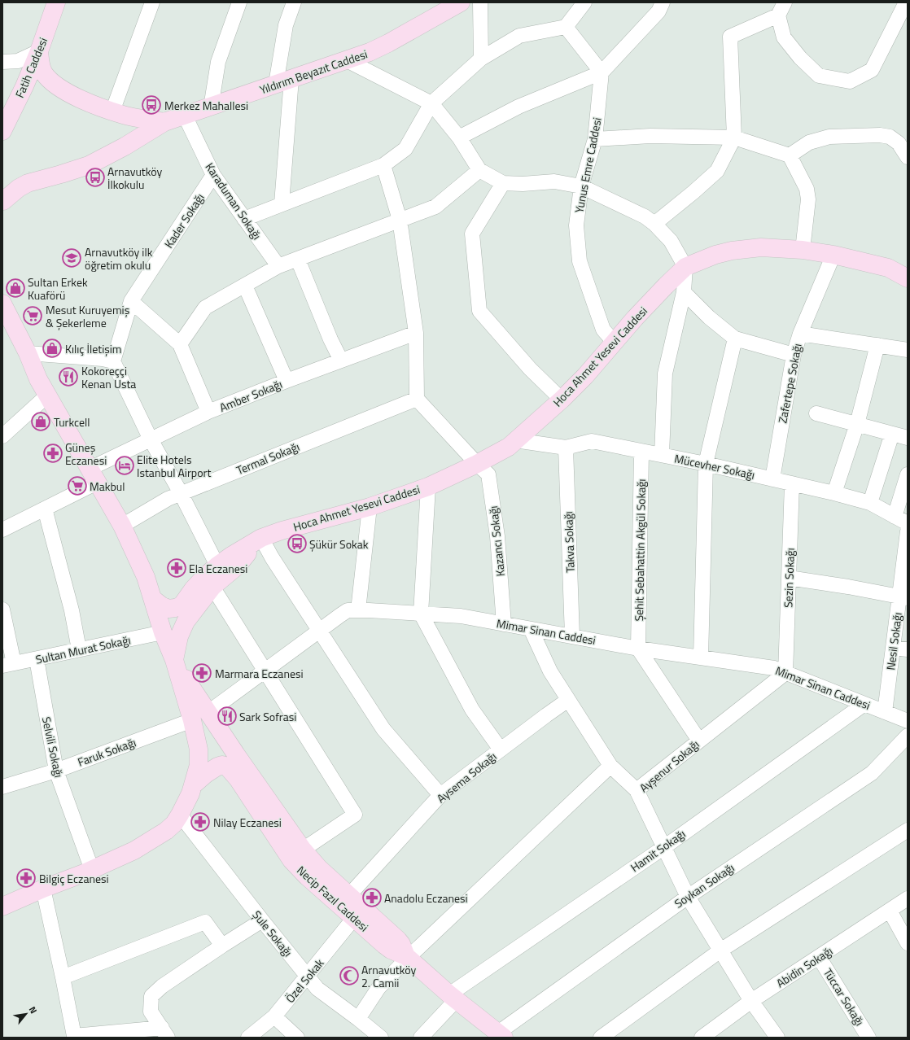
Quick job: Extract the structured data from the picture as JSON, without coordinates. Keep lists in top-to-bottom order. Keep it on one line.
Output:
{"streets":{"main road":["Fatih Caddesi","Yıldırım Beyazıt Caddesi","Hoca Ahmet Yesevi Caddesi","Necip Fazıl Caddesi"],"street":["Yunus Emre Caddesi","Karaduman Sokağı","Kader Sokağı","Zafertepe Sokağı","Amber Sokağı","Termal Sokağı","Mücevher Sokağı","Kazancı Sokağı","Takva Sokağı","Şehit Sebahattin Akgül Sokağı","Sezin Sokağı","Mimar Sinan Caddesi","Nesil Sokağı","Sultan Murat Sokağı","Selvili Sokağı","Faruk Sokağı","Ayşenur Sokağı","Aysema Sokağı","Hamit Sokağı","Soykan Sokağı","Şule Sokağı","Abidin Sokağı","Özel Sokak","Tüccar Sokağı"]},"crossings":[["Yıldırım Beyazıt Caddesi","Karaduman Sokağı"],["Yunus Emre Caddesi","Hoca Ahmet Yesevi Caddesi"],["Karaduman Sokağı","Kader Sokağı"],["Hoca Ahmet Yesevi Caddesi","Zafertepe Sokağı"],["Hoca Ahmet Yesevi Caddesi","Mücevher Sokağı"],["Hoca Ahmet Yesevi Caddesi","Kazancı Sokağı"],["Hoca Ahmet Yesevi Caddesi","Sultan Murat Sokağı"],["Hoca Ahmet Yesevi Caddesi","Necip Fazıl Caddesi"],["Zafertepe Sokağı","Mücevher Sokağı"],["Termal Sokağı","Kazancı Sokağı"],["Mücevher Sokağı","Takva Sokağı"],["Mücevher Sokağı","Şehit Sebahattin Akgül Sokağı"],["Mücevher Sokağı","Sezin Sokağı"],["Kazancı Sokağı","Mimar Sinan Caddesi"],["Takva Sokağı","Mimar Sinan Caddesi"],["Şehit Sebahattin Akgül Sokağı","Mimar Sinan Caddesi"],["Sezin Sokağı","Mimar Sinan Caddesi"],["Sezin Sokağı","Ayşenur Sokağı"],["Mimar Sinan Caddesi","Nesil Sokağı"],["Mimar Sinan Caddesi","Faruk Sokağı"],["Mimar Sinan Caddesi","Ayşenur Sokağı"],["Mimar Sinan Caddesi","Hamit Sokağı"],["Mimar Sinan Caddesi","Necip Fazıl Caddesi"],["Sultan Murat Sokağı","Selvili Sokağı"],["Sultan Murat Sokağı","Necip Fazıl Caddesi"],["Selvili Sokağı","Faruk Sokağı"],["Faruk Sokağı","Necip Fazıl Caddesi"],["Ayşenur Sokağı","Hamit Sokağı"],["Ayşenur Sokağı","Soykan Sokağı"],["Ayşenur Sokağı","Abidin Sokağı"],["Aysema Sokağı","Necip Fazıl Caddesi"],["Hamit Sokağı","Necip Fazıl Caddesi"],["Soykan Sokağı","Necip Fazıl Caddesi"],["Necip Fazıl Caddesi","Özel Sokak"],["Şule Sokağı","Özel Sokak"],["Abidin Sokağı","Tüccar Sokağı"]],"places":{"bus stop":["Merkez Mahallesi","Arnavutköy İlkokulu","Şükür Sokak"],"school or university":["Arnavutköy ilk öğretim okulu"],"shop":["Sultan Erkek Kuaförü","Kılıç İletişim","Turkcell"],"supermarket":["Mesut Kuruyemiş & Şekerleme","Makbul"],"restaurant":["Kokoreççi Kenan Usta","Sark Sofrasi"],"pharmacy":["Güneş Eczanesi","Ela Eczanesi","Marmara Eczanesi","Nilay Eczanesi","Bilgiç Eczanesi","Anadolu Eczanesi"],"hotel":["Elite Hotels Istanbul Airport"],"mosque":["Arnavutköy 2. Camii"]},"north":"top right"}
